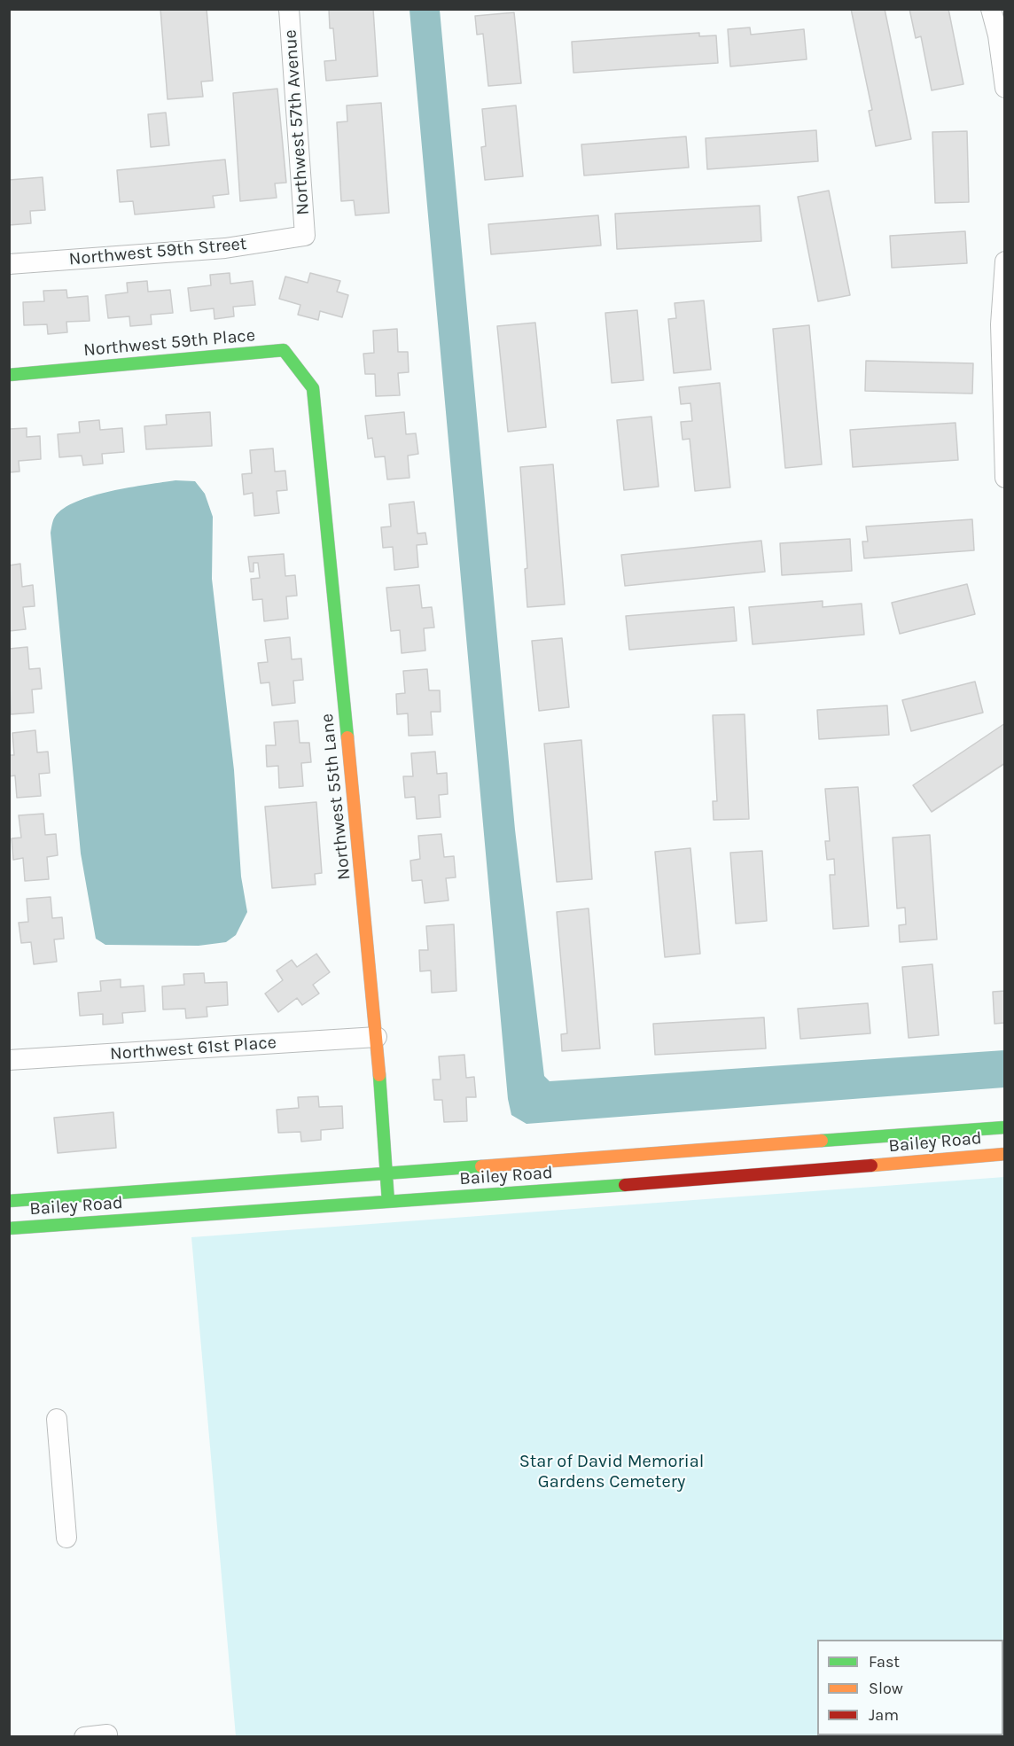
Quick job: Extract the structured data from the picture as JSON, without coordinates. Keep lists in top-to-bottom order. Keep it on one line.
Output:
{"streets":{"street":["Northwest 57th Avenue","Northwest 59th Street","Northwest 59th Place","Northwest 55th Lane","Northwest 61st Place","Bailey Road"]},"crossings":[["Northwest 57th Avenue","Northwest 59th Street"],["Northwest 59th Place","Northwest 55th Lane"],["Northwest 55th Lane","Northwest 61st Place"],["Northwest 55th Lane","Bailey Road"]],"parks":["Star of David Memorial Gardens Cemetery"],"legend":["Fast","Slow","Jam"]}
